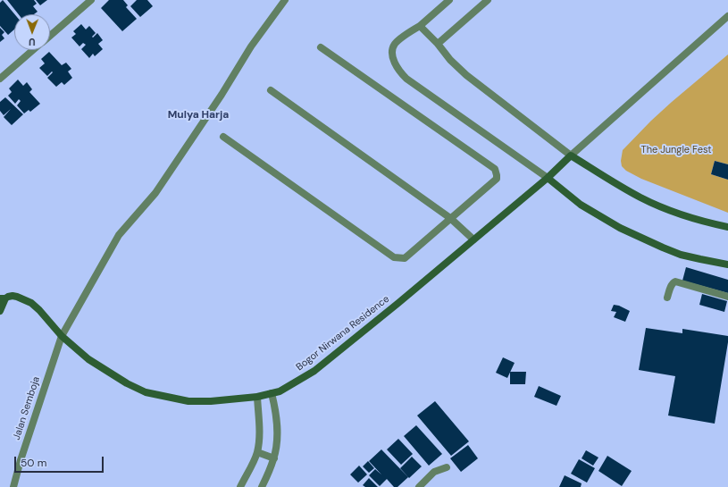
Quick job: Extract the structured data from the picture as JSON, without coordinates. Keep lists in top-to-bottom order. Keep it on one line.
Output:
{"streets":{"street":["Bogor Nirwana Residence","Jalan Semboja"]},"crossings":[["Bogor Nirwana Residence","Jalan Semboja"]],"districts":["Mulya Harja"],"parks":["The Jungle Fest"],"scale_bar":"50 m","north":"bottom"}
